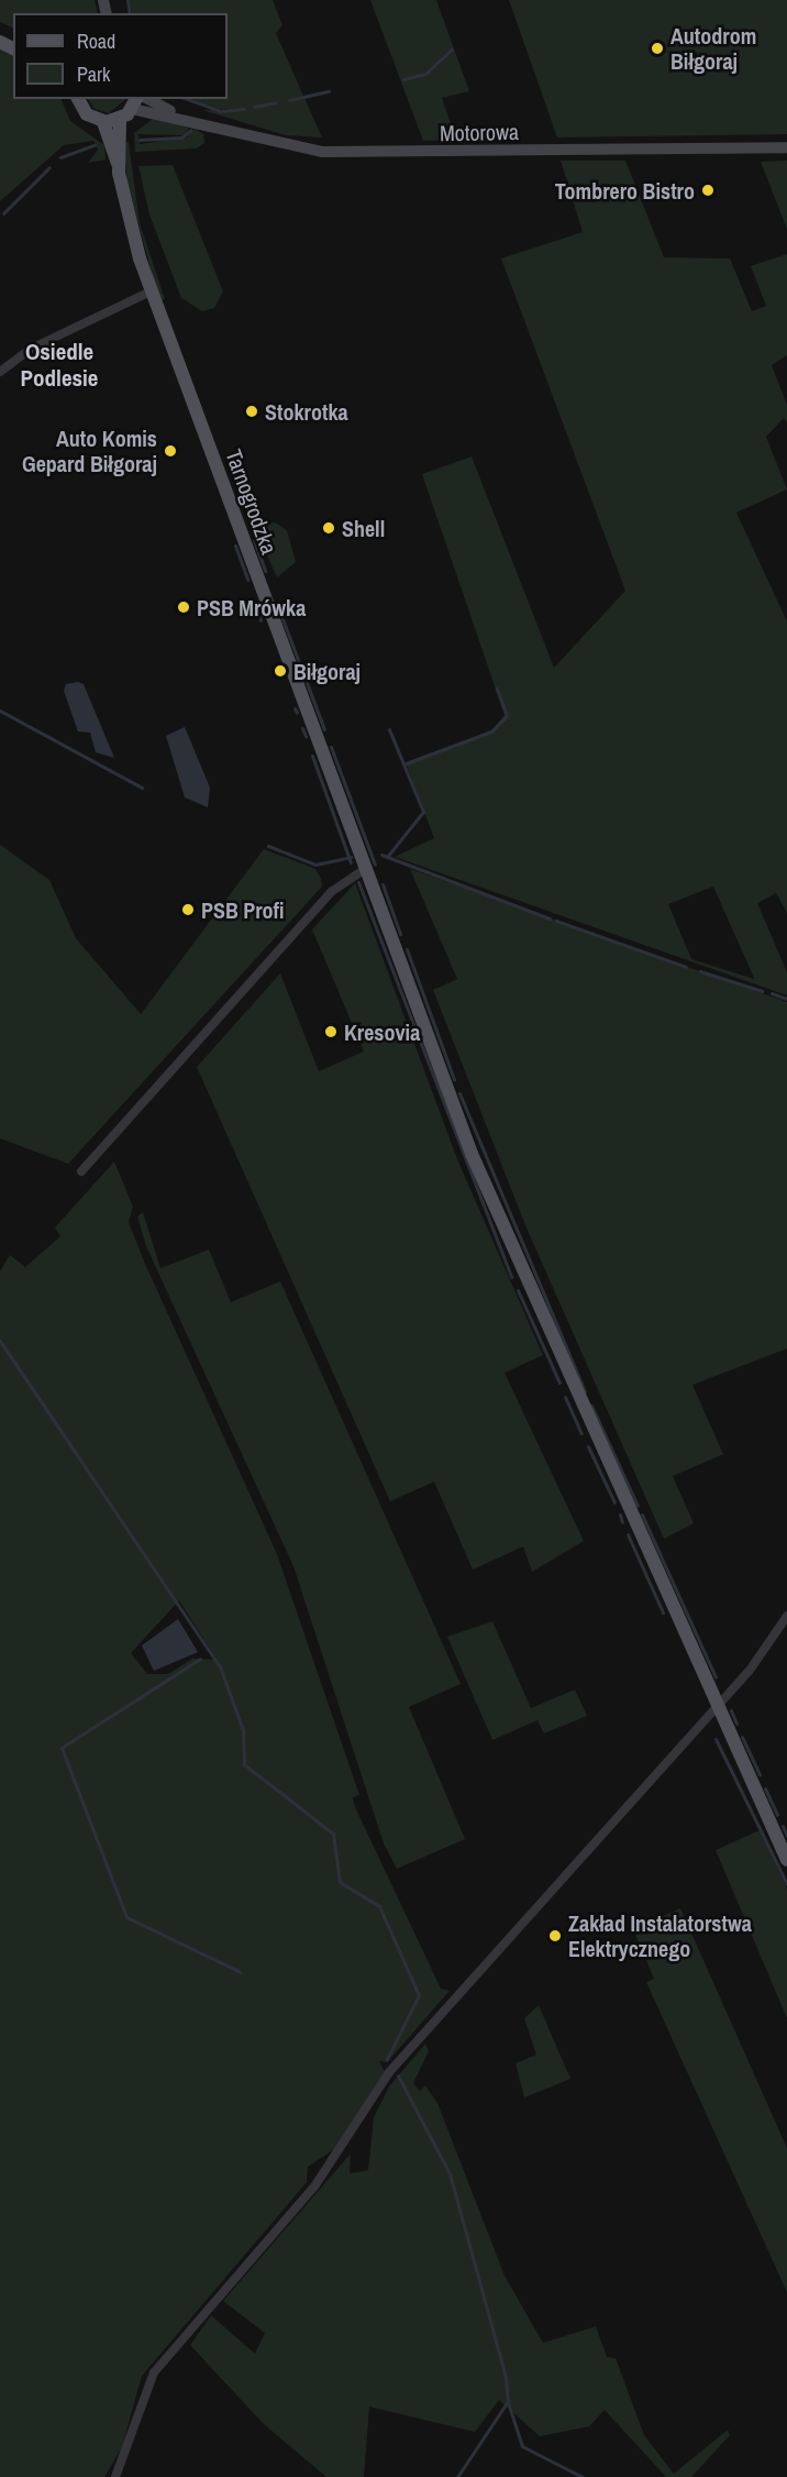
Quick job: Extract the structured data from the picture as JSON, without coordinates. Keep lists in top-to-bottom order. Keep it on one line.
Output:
{"streets":{"main road":["Tarnogrodzka"],"street":["Motorowa"]},"districts":["Osiedle Podlesie"],"places":["Autodrom Biłgoraj","Tombrero Bistro","Stokrotka","Auto Komis Gepard Biłgoraj","Shell","PSB Mrówka","Biłgoraj","PSB Profi","Kresovia","Zakład Instalatorstwa Elektrycznego"],"legend":["Road","Park"]}
